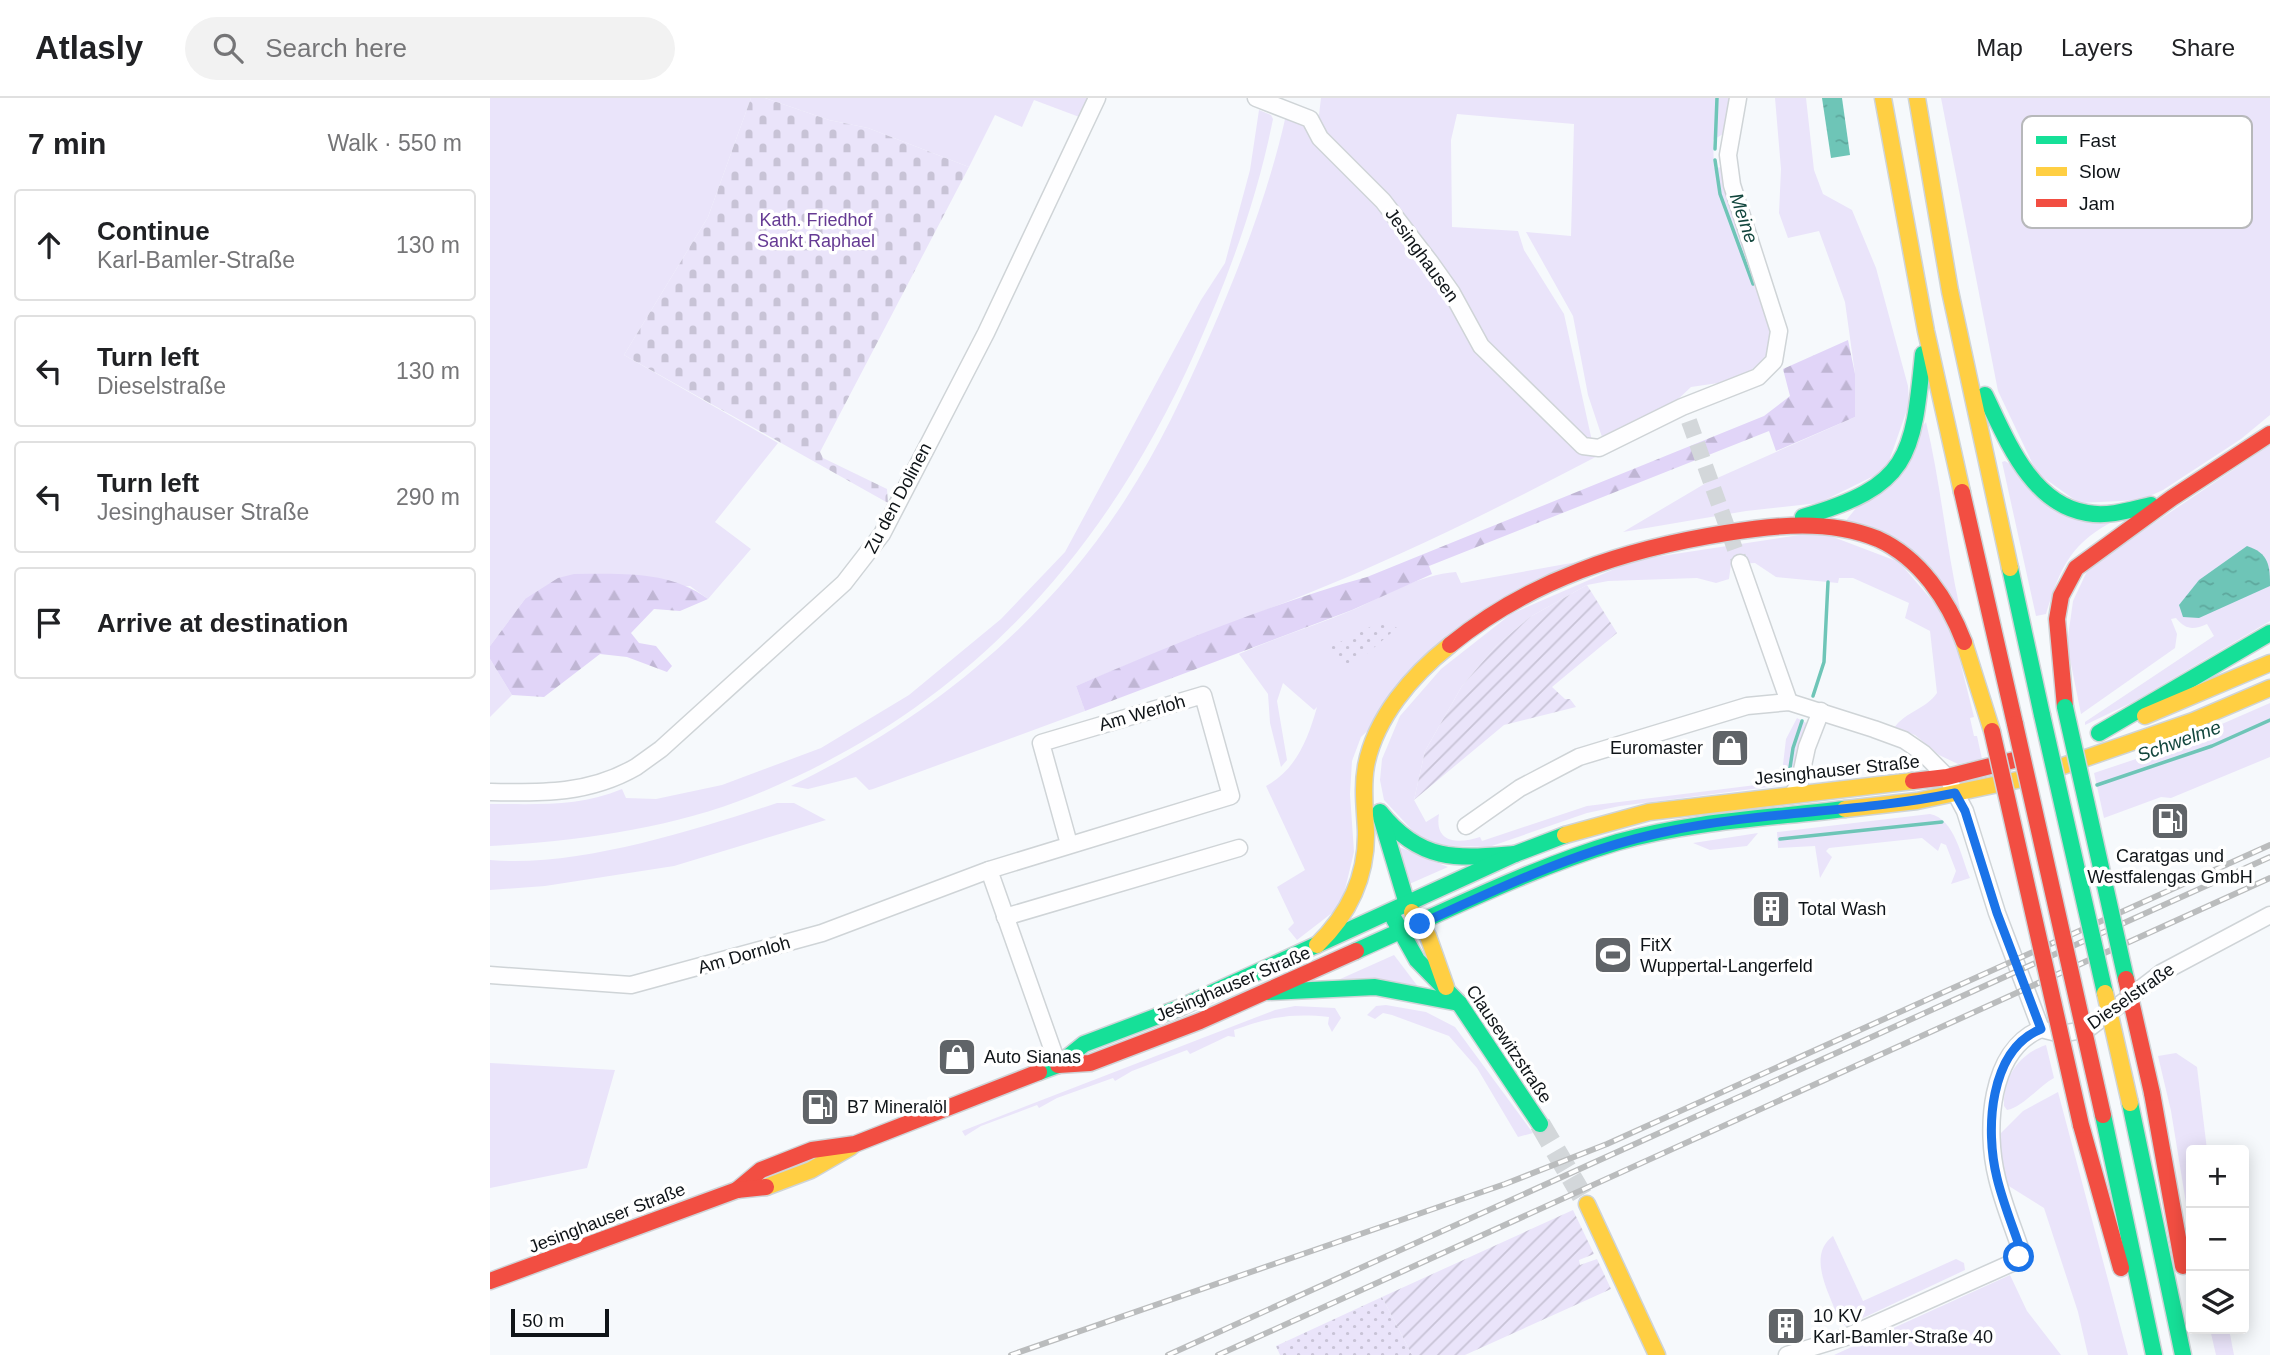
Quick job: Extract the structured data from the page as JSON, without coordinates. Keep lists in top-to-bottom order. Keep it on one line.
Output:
{"streets":{"main road":["Jesinghauser Straße","Clausewitzstraße"],"street":["Jesinghausen","Zu den Dolinen","Am Werloh","Am Dornloh","Dieselstraße"]},"crossings":[["Am Werloh","Am Dornloh"],["Jesinghauser Straße","Clausewitzstraße"]],"water":["Meine","Schwelme"],"parks":["Kath. Friedhof Sankt Raphael"],"places":{"shop":["Euromaster","Auto Sianas"],"fuel station":["Caratgas und Westfalengas GmbH","B7 Mineralöl"],"building":["Total Wash","10 KV Karl-Bamler-Straße 40"],"sports":["FitX Wuppertal-Langerfeld"]},"legend":["Fast","Slow","Jam"],"scale_bar":"50 m","page":{"header":"Atlasly","search":"Search here","nav":["Map","Layers","Share"],"heading":["7 min","Walk · 550 m"],"list":[["Continue","Karl-Bamler-Straße","130 m"],["Turn left","Dieselstraße","130 m"],["Turn left","Jesinghauser Straße","290 m"],"Arrive at destination"],"map_buttons":["+","−"],"scale":"50 m"}}
